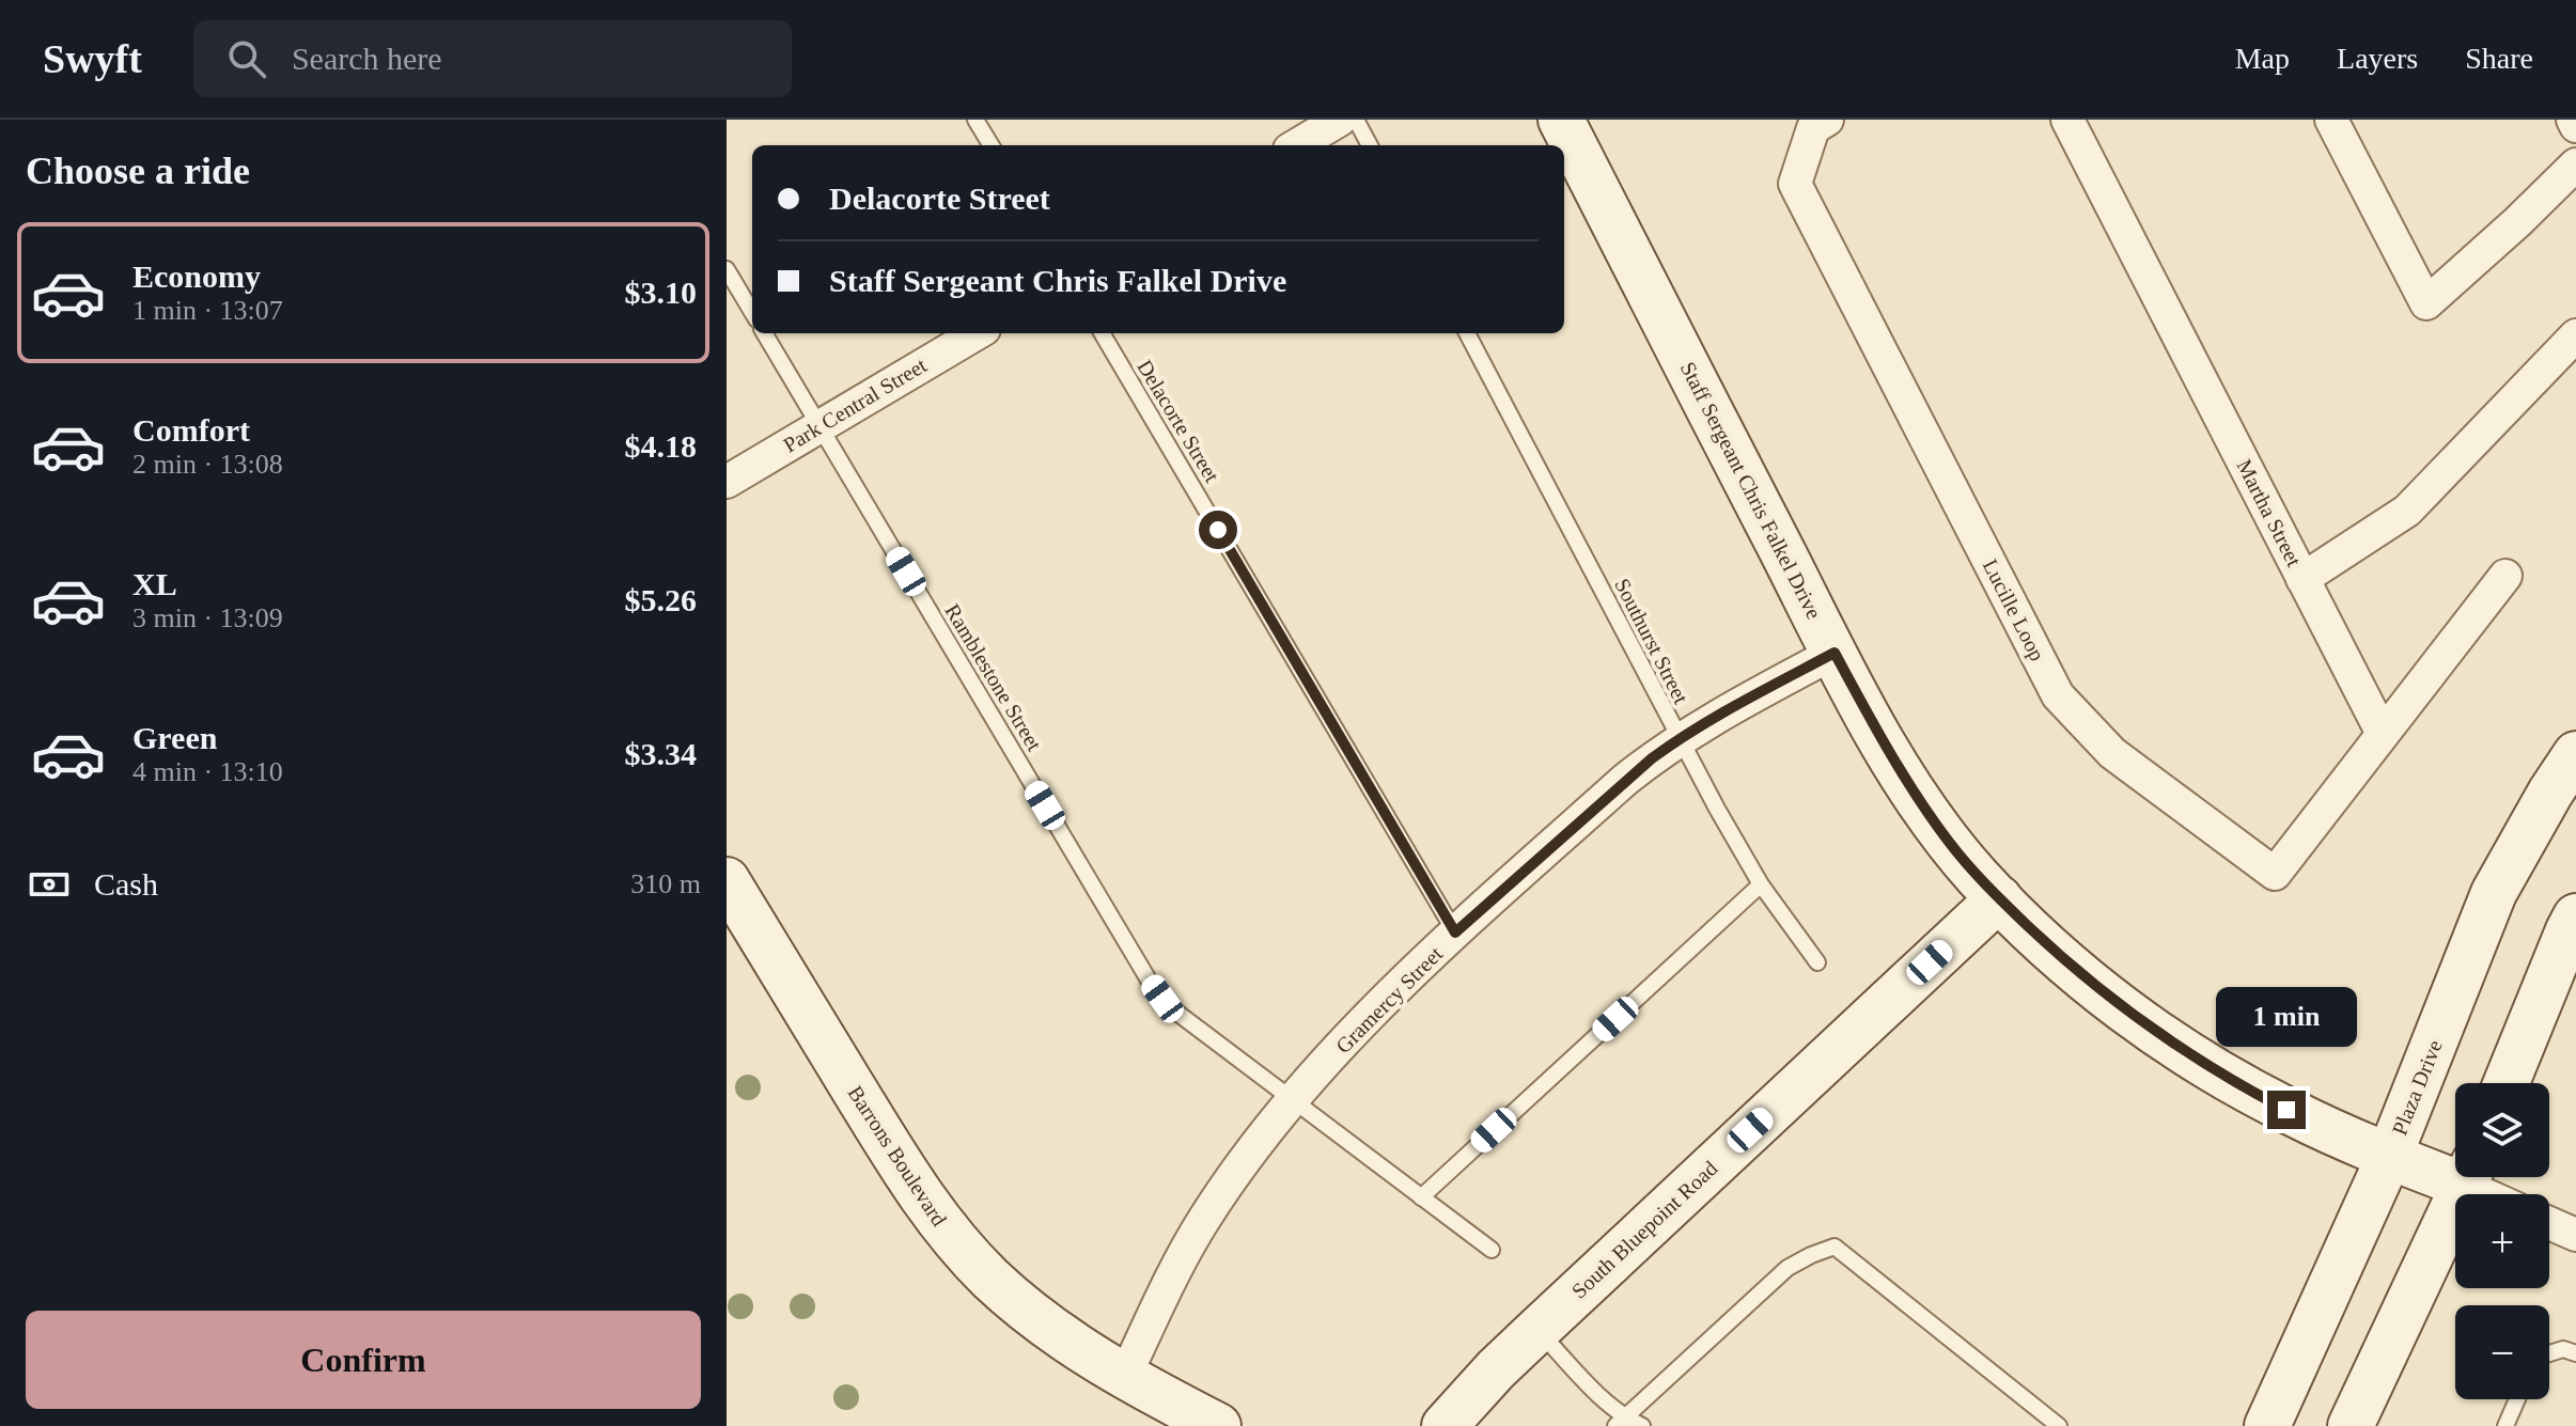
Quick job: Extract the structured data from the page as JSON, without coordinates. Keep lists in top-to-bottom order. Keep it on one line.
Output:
{"streets":{"street":["Park Central Street","Staff Sergeant Chris Falkel Drive","Martha Street","Lucille Loop","Gramercy Street","Plaza Drive","Barrons Boulevard","South Bluepoint Road"],"lane":["Delacorte Street","Southurst Street","Ramblestone Street"]},"crossings":[["Park Central Street","Ramblestone Street"],["Delacorte Street","Gramercy Street"],["Staff Sergeant Chris Falkel Drive","Gramercy Street"],["Staff Sergeant Chris Falkel Drive","Plaza Drive"],["Staff Sergeant Chris Falkel Drive","South Bluepoint Road"],["Southurst Street","Gramercy Street"],["Ramblestone Street","Gramercy Street"],["Gramercy Street","Barrons Boulevard"]],"page":{"header":"Swyft","search":"Search here","nav":["Map","Layers","Share"],"heading":"Choose a ride","banner":["Delacorte Street","Staff Sergeant Chris Falkel Drive"],"list":[{"name":"Economy","note":"1 min · 13:07","value":"$3.10"},{"name":"Comfort","note":"2 min · 13:08","value":"$4.18"},{"name":"XL","note":"3 min · 13:09","value":"$5.26"},{"name":"Green","note":"4 min · 13:10","value":"$3.34"}],"pay":["Cash","310 m"],"bubble":"1 min","map_buttons":["+","−"],"buttons":"Confirm"}}
